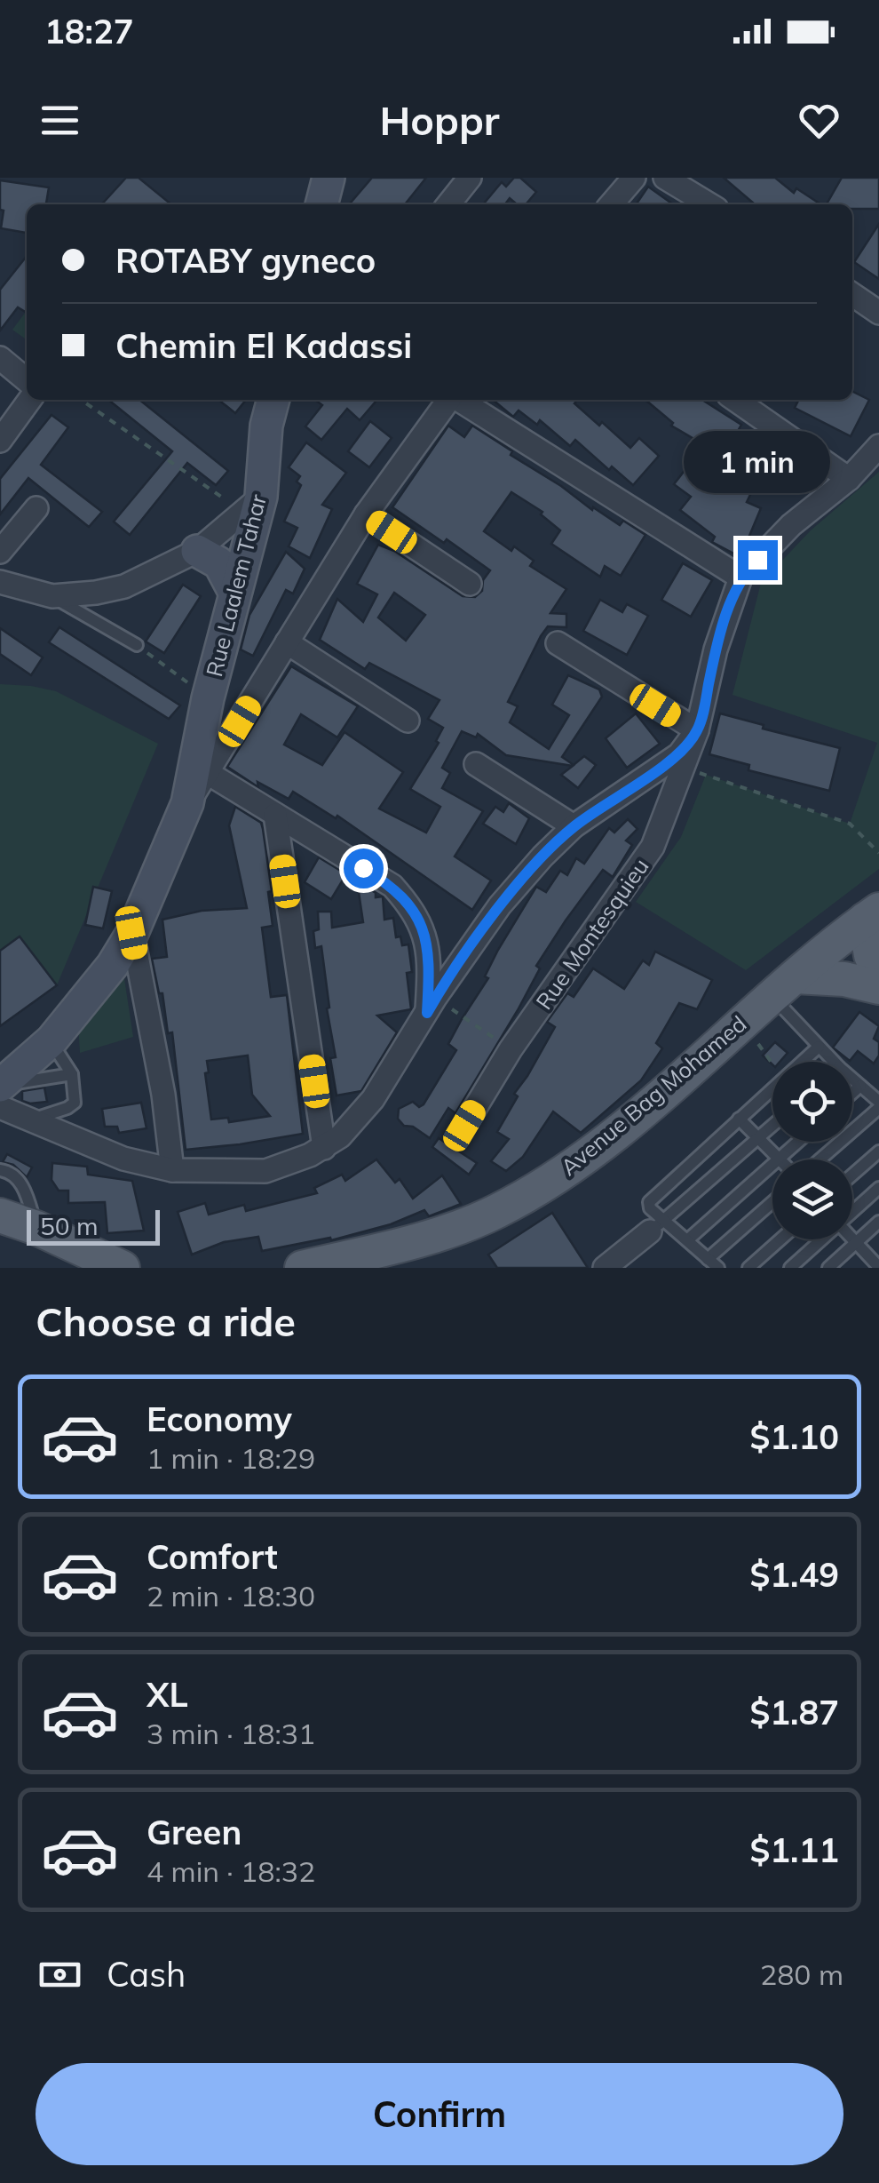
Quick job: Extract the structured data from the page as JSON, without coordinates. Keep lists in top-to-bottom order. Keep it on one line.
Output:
{"streets":{"main road":["Rue Laalem Tahar","Avenue Bag Mohamed"],"street":["Rue Montesquieu"]},"scale_bar":"50 m","page":{"status":"18:27","header":"Hoppr","banner":["ROTABY gyneco","Chemin El Kadassi"],"bubble":"1 min","scale":"50 m","heading":"Choose a ride","list":[{"name":"Economy","note":"1 min · 18:29","value":"$1.10"},{"name":"Comfort","note":"2 min · 18:30","value":"$1.49"},{"name":"XL","note":"3 min · 18:31","value":"$1.87"},{"name":"Green","note":"4 min · 18:32","value":"$1.11"}],"pay":["Cash","280 m"],"buttons":"Confirm"}}
